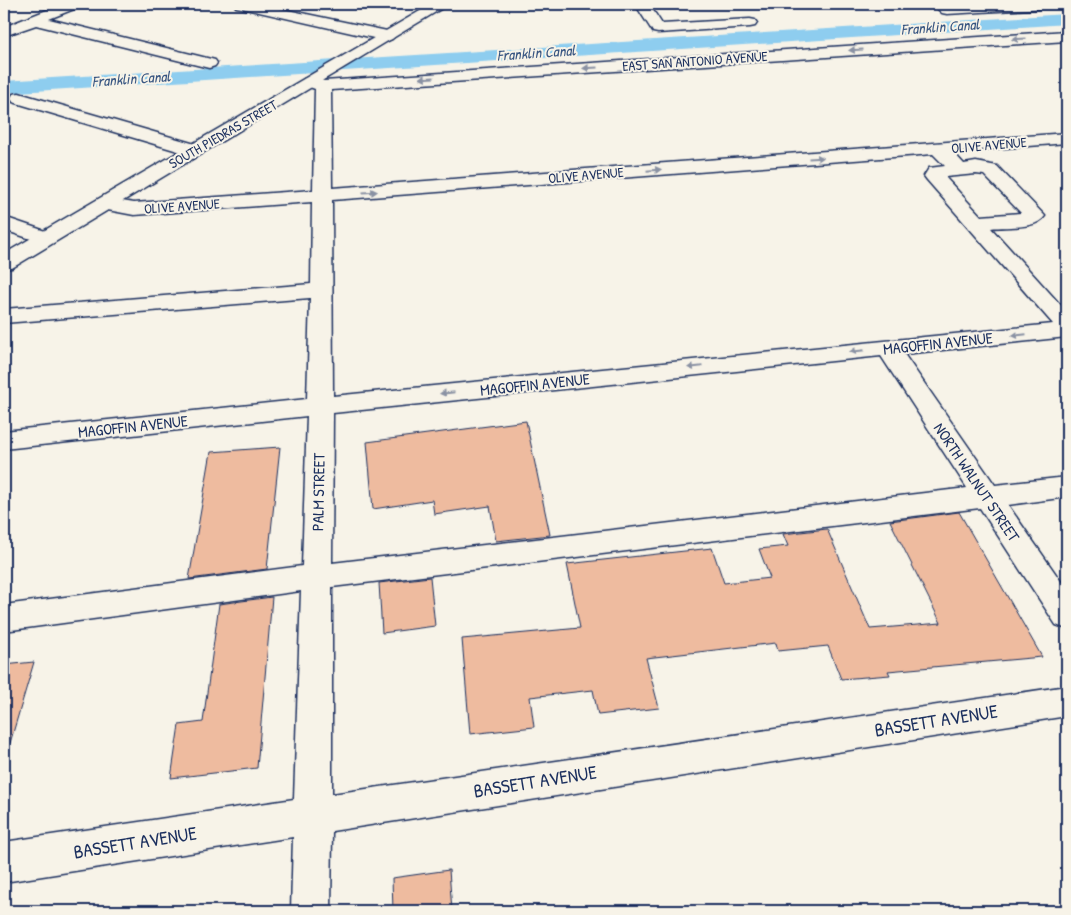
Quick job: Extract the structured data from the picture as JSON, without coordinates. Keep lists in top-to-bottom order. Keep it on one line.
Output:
{"streets":{"street":["EAST SAN ANTONIO AVENUE","SOUTH PIEDRAS STREET","OLIVE AVENUE","MAGOFFIN AVENUE","NORTH WALNUT STREET","PALM STREET","BASSETT AVENUE"]},"crossings":[["EAST SAN ANTONIO AVENUE","SOUTH PIEDRAS STREET"],["EAST SAN ANTONIO AVENUE","PALM STREET"],["SOUTH PIEDRAS STREET","OLIVE AVENUE"],["SOUTH PIEDRAS STREET","PALM STREET"],["OLIVE AVENUE","PALM STREET"],["MAGOFFIN AVENUE","NORTH WALNUT STREET"],["MAGOFFIN AVENUE","PALM STREET"],["PALM STREET","BASSETT AVENUE"]],"one_way":["EAST SAN ANTONIO AVENUE","OLIVE AVENUE"],"water":["Franklin Canal"]}
